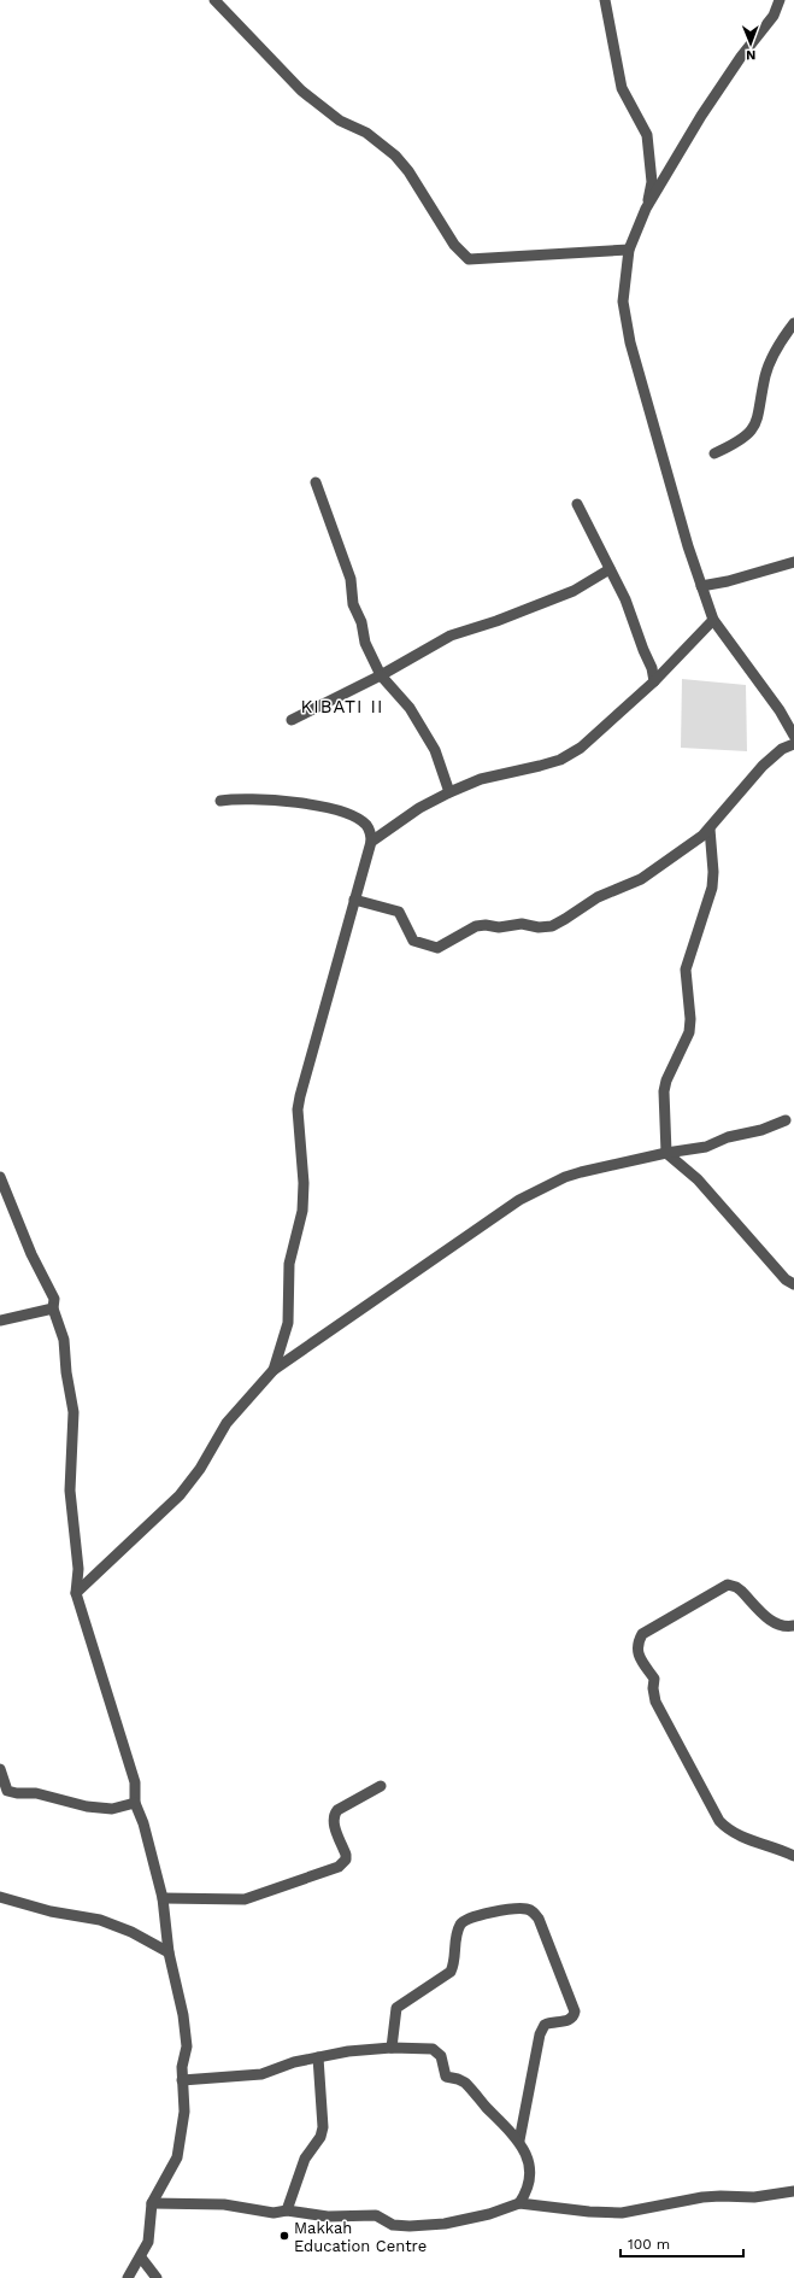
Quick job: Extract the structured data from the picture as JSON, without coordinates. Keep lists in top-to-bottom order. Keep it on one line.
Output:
{"districts":["KIBATI II"],"places":["Makkah Education Centre"],"scale_bar":"100 m","north":"bottom"}
